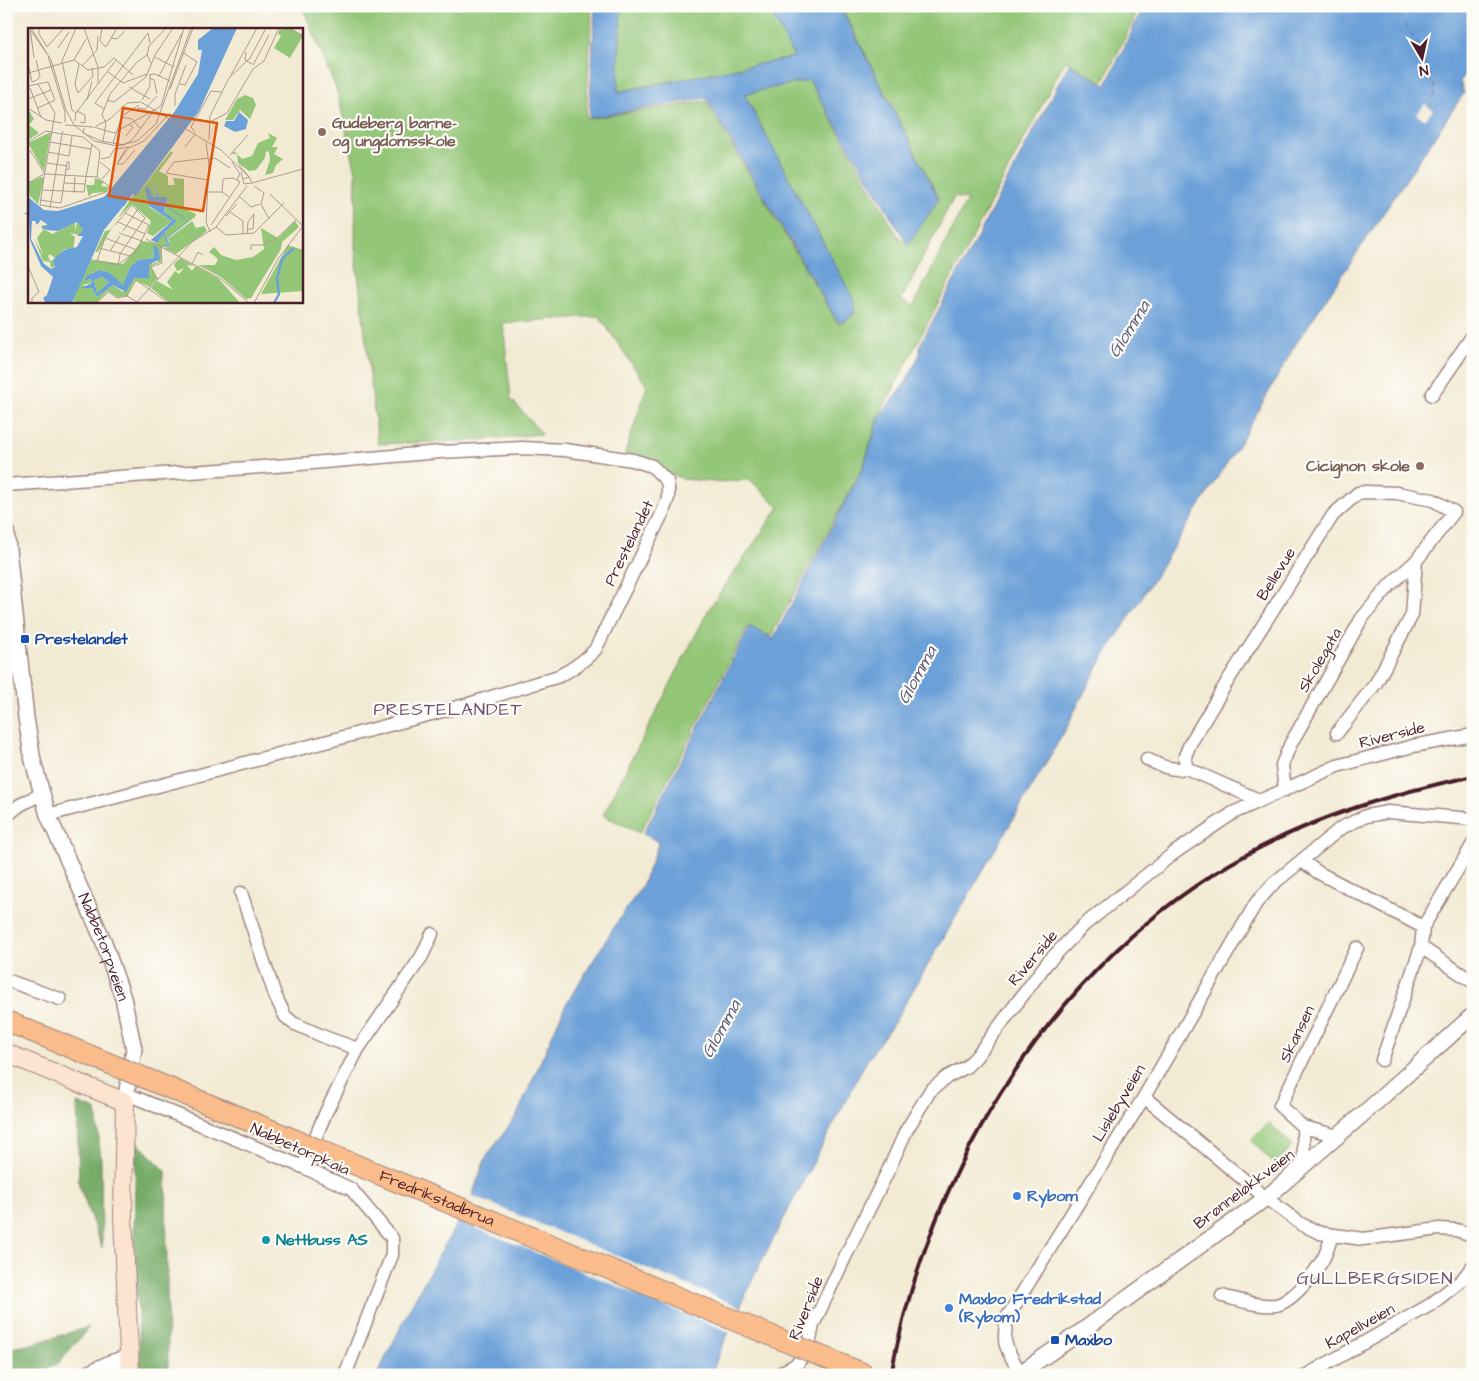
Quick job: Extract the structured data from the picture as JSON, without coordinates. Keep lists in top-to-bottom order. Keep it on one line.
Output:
{"streets":{"highway":["Fredrikstadbrua"],"main road":["Nabbetorpveien"],"street":["Prestelandet","Bellevue","Skolegata","Riverside","Skansen","Lislebyveien","Nabbetorpkaia","Brønneløkkveien","Kapellveien"]},"crossings":[["Prestelandet","Nabbetorpveien"],["Bellevue","Skolegata"],["Skolegata","Riverside"],["Nabbetorpveien","Nabbetorpkaia"],["Skansen","Brønneløkkveien"],["Lislebyveien","Brønneløkkveien"]],"districts":["PRESTELANDET","GULLBERGSIDEN"],"water":["Glomma"],"places":{"other":["Gudeberg barne- og ungdomsskole","Cicignon skole","Rybom","Nettbuss AS","Maxbo Fredrikstad (Rybom)"],"transit":["Prestelandet","Maxbo"]},"north":"bottom"}
